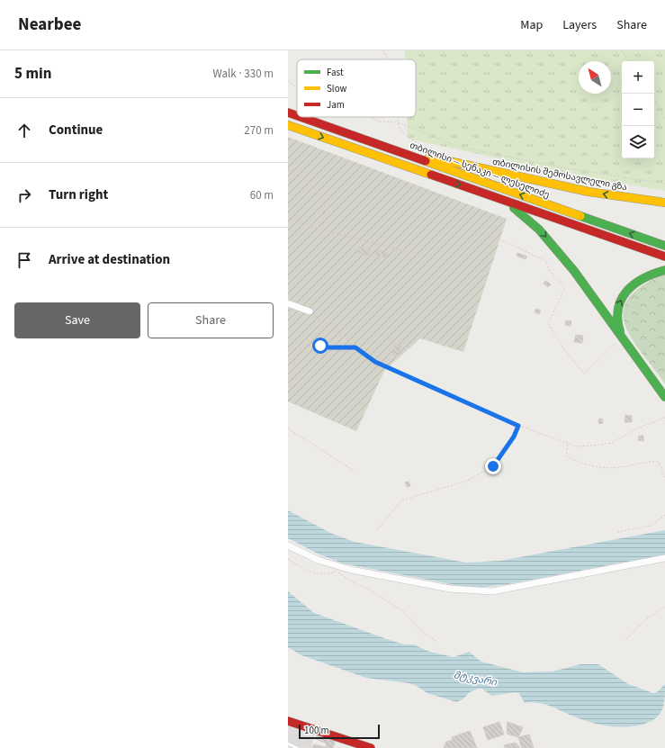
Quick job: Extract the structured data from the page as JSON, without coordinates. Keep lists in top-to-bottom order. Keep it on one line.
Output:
{"streets":{"main road":["თბილისი — სენაკი — ლესელიძე","თბილისის შემოსავლელი გზა"]},"crossings":[["თბილისი — სენაკი — ლესელიძე","თბილისის შემოსავლელი გზა"]],"water":["მტკვარი"],"legend":["Fast","Slow","Jam"],"scale_bar":"100 m","north":"top left","page":{"header":"Nearbee","nav":["Map","Layers","Share"],"heading":["5 min","Walk · 330 m"],"map_buttons":["+","−"],"list":[["Continue","270 m"],["Turn right","60 m"],"Arrive at destination"],"buttons":["Save","Share"],"scale":"100 m"}}
